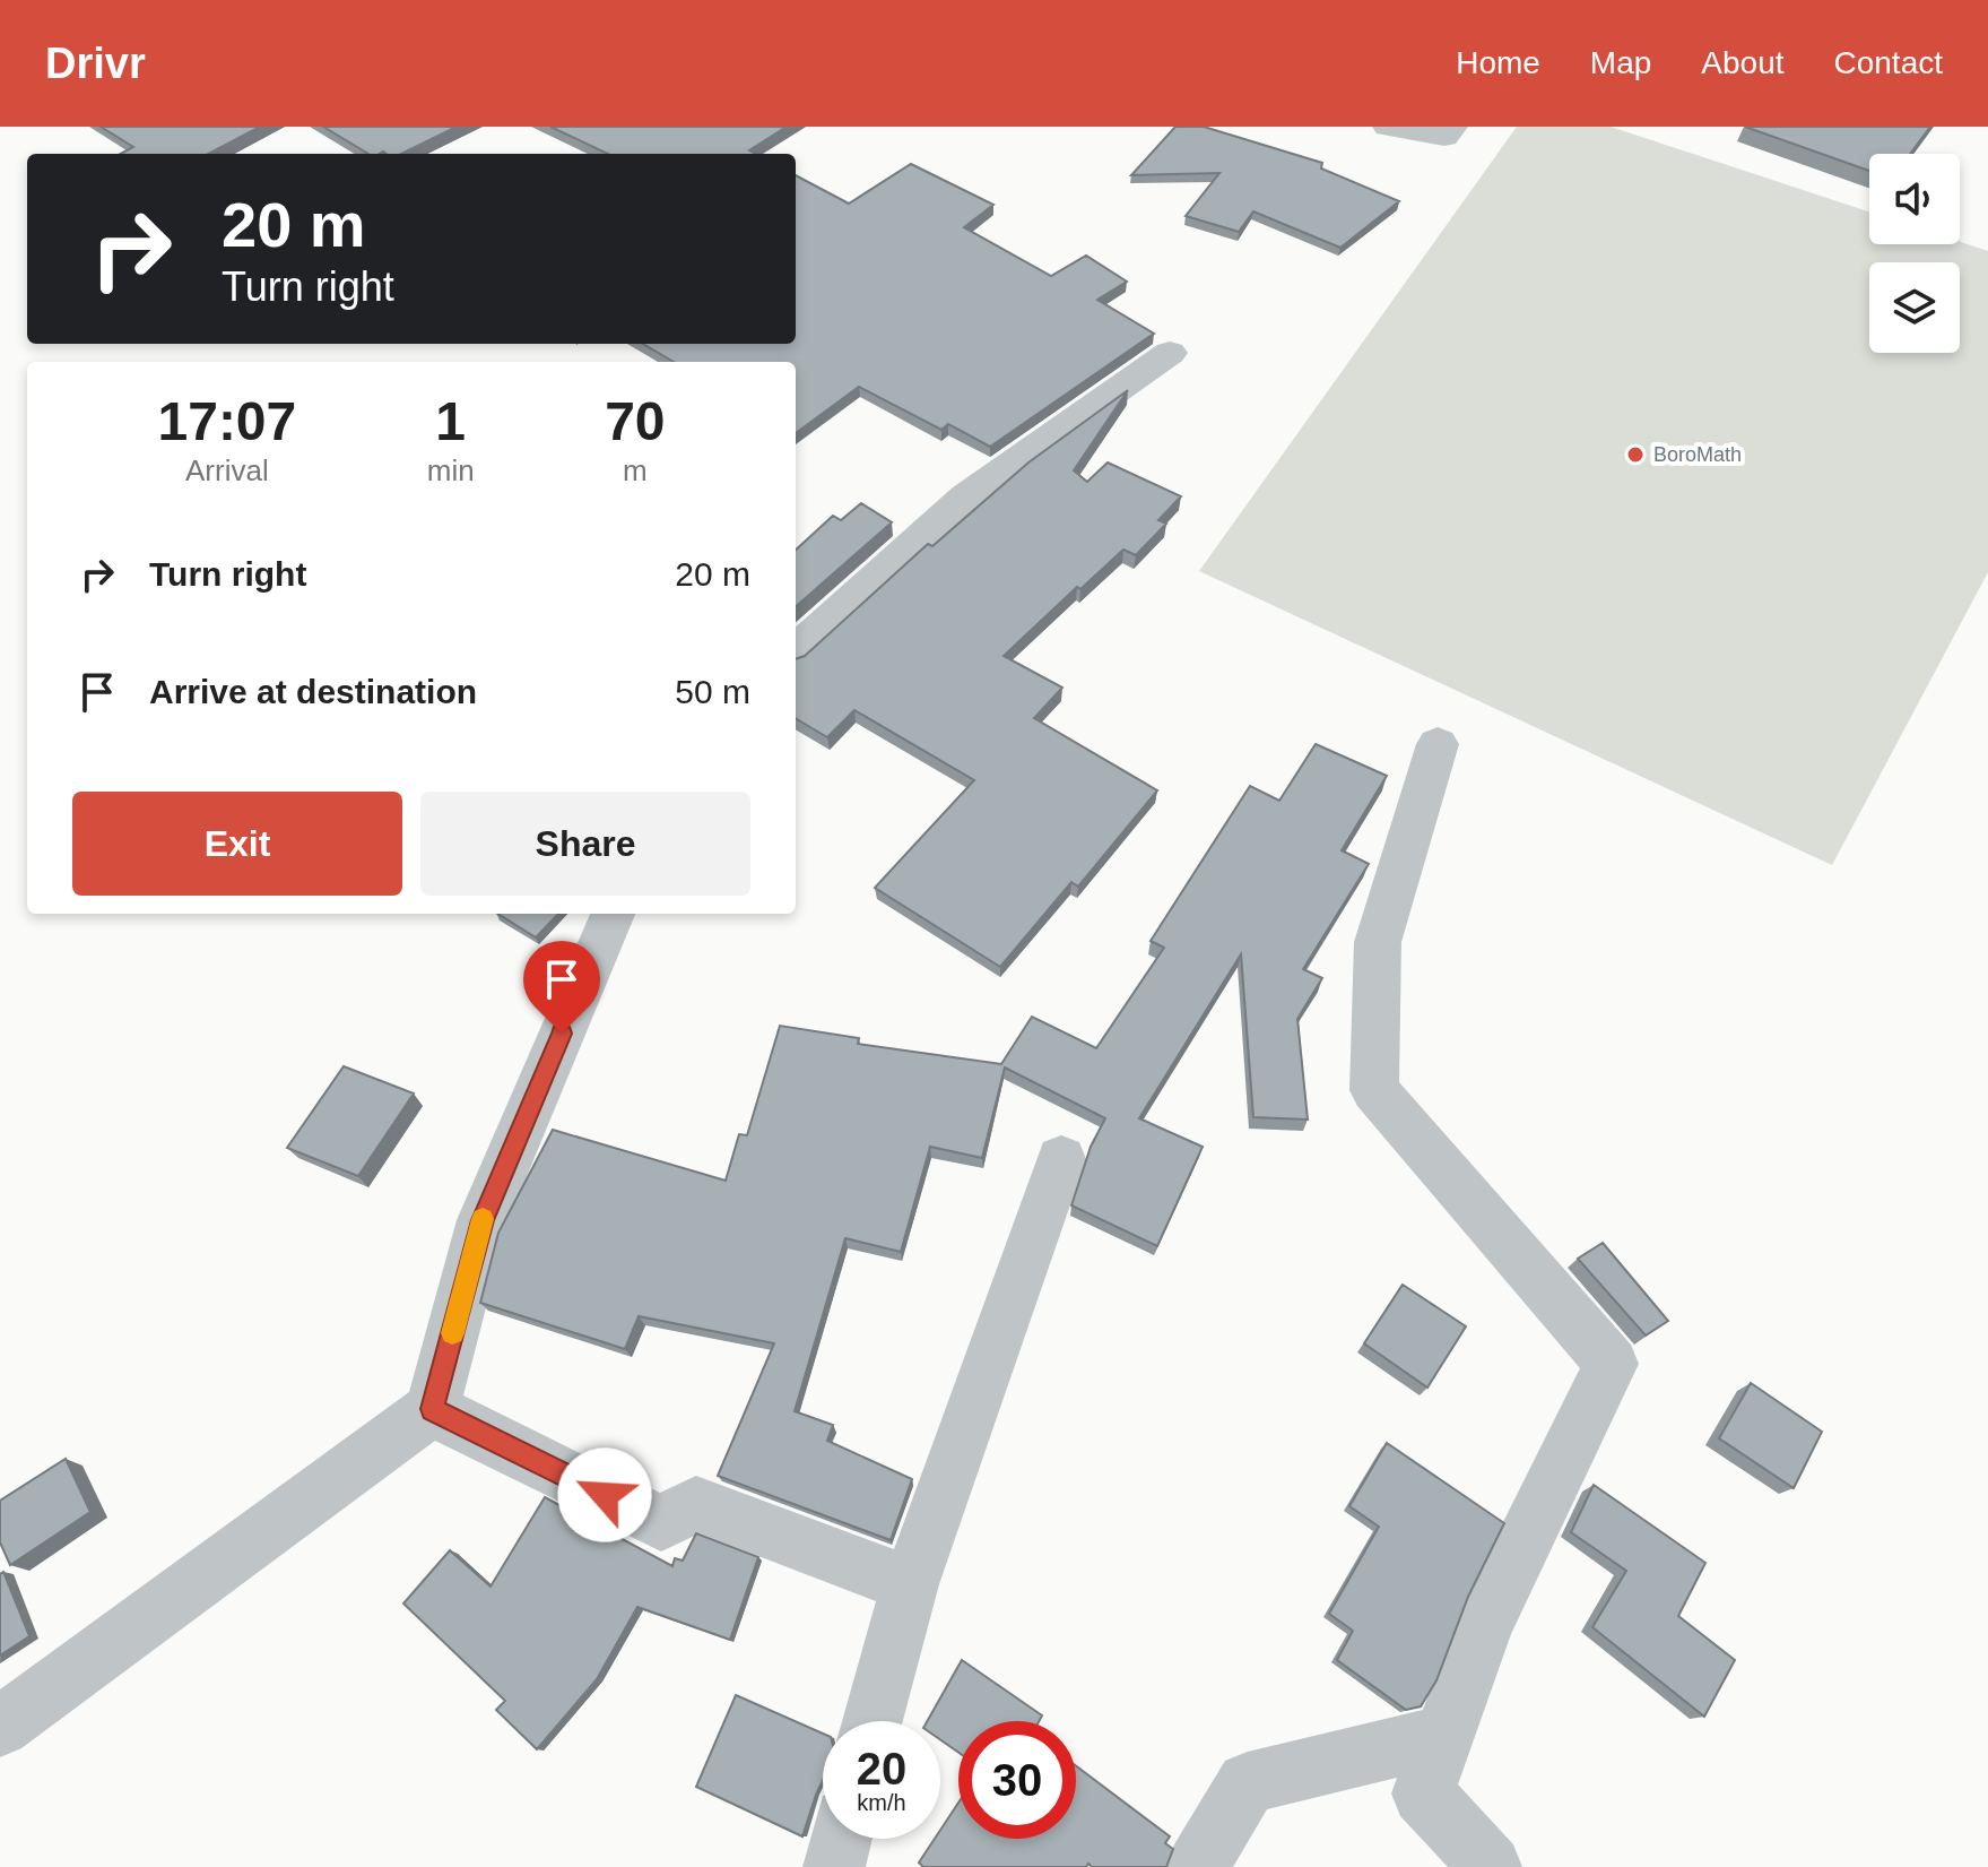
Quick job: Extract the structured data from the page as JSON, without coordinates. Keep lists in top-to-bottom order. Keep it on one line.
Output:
{"places":["BoroMath"],"page":{"header":"Drivr","nav":["Home","Map","About","Contact"],"turn":["20 m","Turn right"],"eta":["17:07","Arrival","1","min","70","m"],"list":[{"name":"Turn right","value":"20 m"},{"name":"Arrive at destination","value":"50 m"}],"buttons":["Exit","Share"],"speed":"20 km/h","limit":"30"}}
